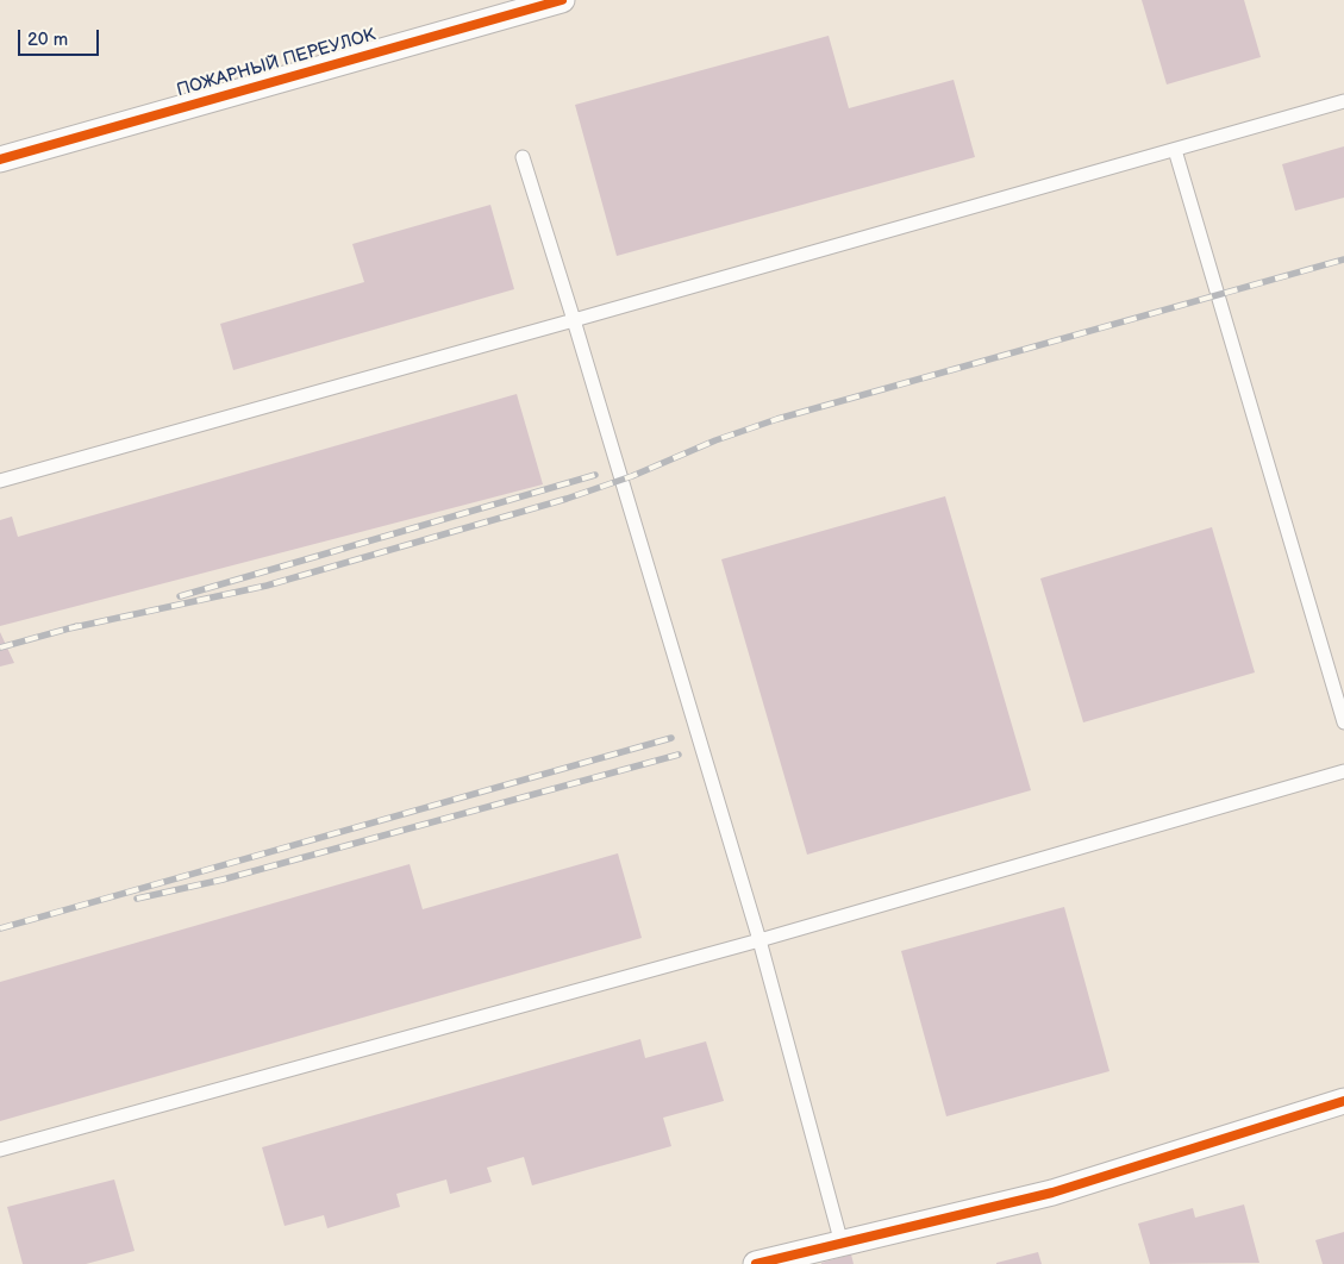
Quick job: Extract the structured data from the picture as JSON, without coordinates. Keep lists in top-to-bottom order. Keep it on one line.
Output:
{"streets":{"street":["ПОЖАРНЫЙ ПЕРЕУЛОК"]},"scale_bar":"20 m"}
